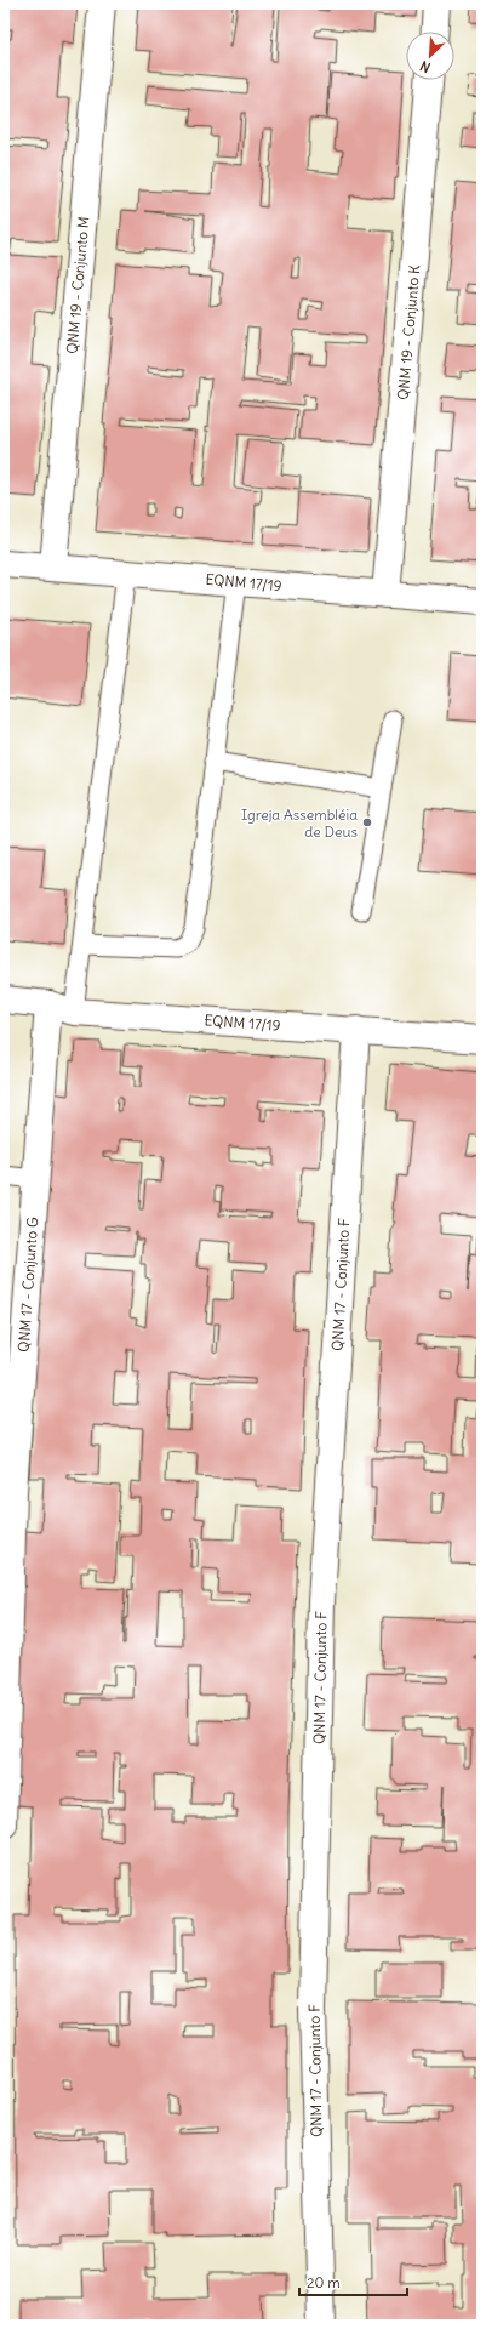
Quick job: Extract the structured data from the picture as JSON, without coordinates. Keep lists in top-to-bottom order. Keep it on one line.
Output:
{"streets":{"street":["QNM 19 - Conjunto M","QNM 19 - Conjunto K","EQNM 17/19","QNM 17 - Conjunto G","QNM 17 - Conjunto F"]},"crossings":[["QNM 19 - Conjunto M","EQNM 17/19"],["QNM 19 - Conjunto K","EQNM 17/19"],["EQNM 17/19","QNM 17 - Conjunto G"],["EQNM 17/19","QNM 17 - Conjunto F"]],"places":["Igreja Assembléia de Deus"],"scale_bar":"20 m","north":"bottom left"}
